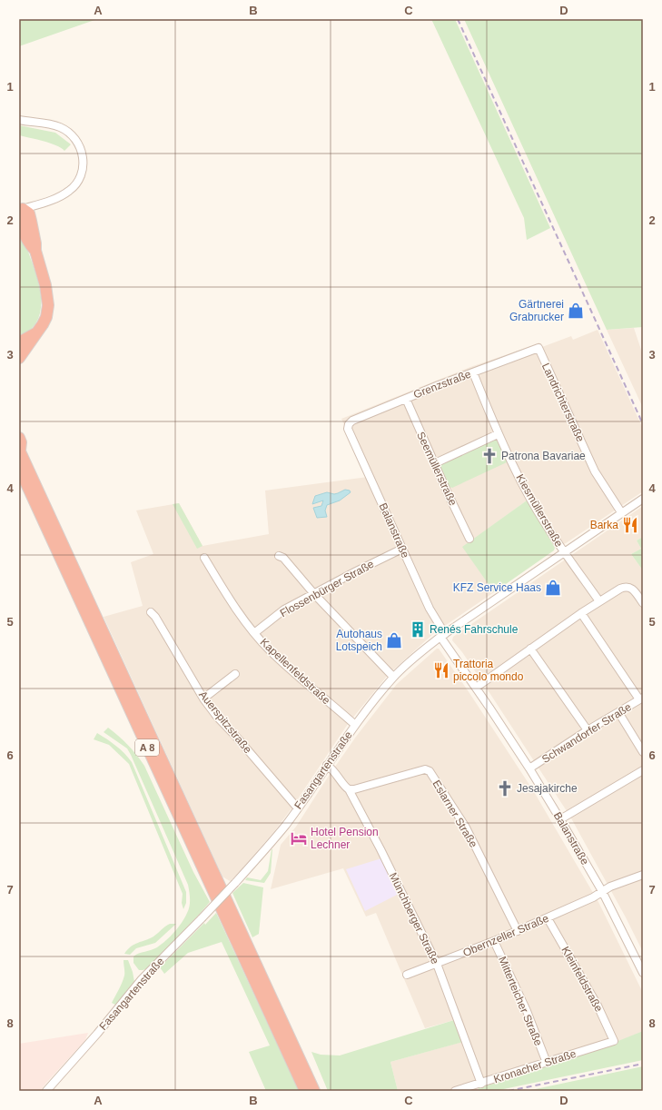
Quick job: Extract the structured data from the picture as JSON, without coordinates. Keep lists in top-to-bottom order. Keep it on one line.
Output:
{"streets":{"highway":["A 8"],"street":["Grenzstraße","Landrichterstraße","Seemüllerstraße","Kiesmüllerstraße","Balanstraße","Flossenbürger Straße","Kapellenfeldstraße","Auerspitzstraße","Schwandorfer Straße","Fasangartenstraße","Eslarner Straße","Münchberger Straße","Obernzeller Straße","Kleinfeldstraße","Mitterteicher Straße","Kronacher Straße"]},"crossings":[["Grenzstraße","Landrichterstraße"],["Grenzstraße","Seemüllerstraße"],["Grenzstraße","Kiesmüllerstraße"],["Grenzstraße","Balanstraße"],["Landrichterstraße","Fasangartenstraße"],["Kiesmüllerstraße","Fasangartenstraße"],["Balanstraße","Flossenbürger Straße"],["Balanstraße","Schwandorfer Straße"],["Balanstraße","Fasangartenstraße"],["Balanstraße","Obernzeller Straße"],["Flossenbürger Straße","Kapellenfeldstraße"],["Kapellenfeldstraße","Fasangartenstraße"],["Auerspitzstraße","Fasangartenstraße"],["Fasangartenstraße","Münchberger Straße"],["Eslarner Straße","Münchberger Straße"],["Eslarner Straße","Obernzeller Straße"],["Münchberger Straße","Obernzeller Straße"],["Münchberger Straße","Kronacher Straße"],["Obernzeller Straße","Kleinfeldstraße"],["Obernzeller Straße","Mitterteicher Straße"],["Kleinfeldstraße","Kronacher Straße"],["Mitterteicher Straße","Kronacher Straße"]],"places":{"shop":["Gärtnerei Grabrucker","KFZ Service Haas","Autohaus Lotspeich"],"church":["Patrona Bavariae","Jesajakirche"],"restaurant":["Barka","Trattoria piccolo mondo"],"building":["Renés Fahrschule"],"hotel":["Hotel Pension Lechner"]},"grid":{"columns":["A","B","C","D"],"rows":["1","2","3","4","5","6","7","8"]}}
